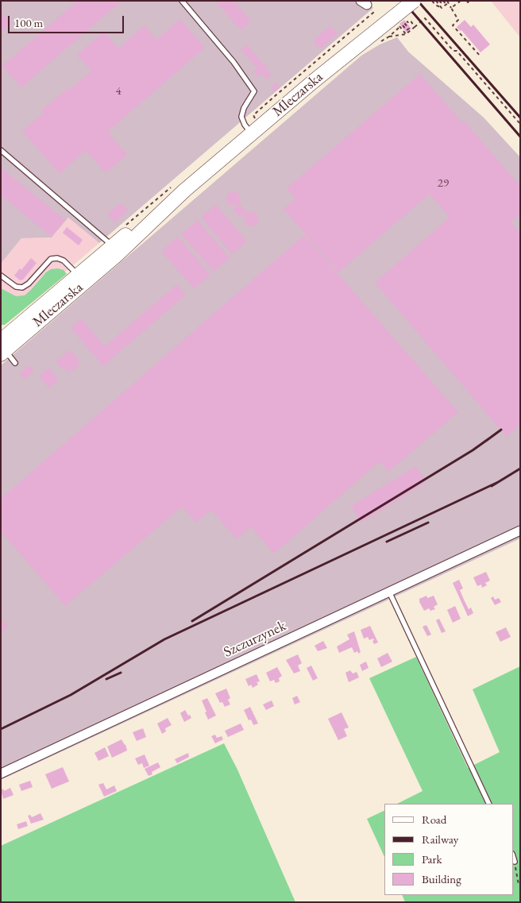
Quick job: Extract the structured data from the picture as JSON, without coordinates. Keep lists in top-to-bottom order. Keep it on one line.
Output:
{"streets":{"main road":["Mleczarska"],"street":["Szczurzynek"]},"house_numbers":["4","29"],"legend":["Road","Railway","Park","Building"],"scale_bar":"100 m"}
